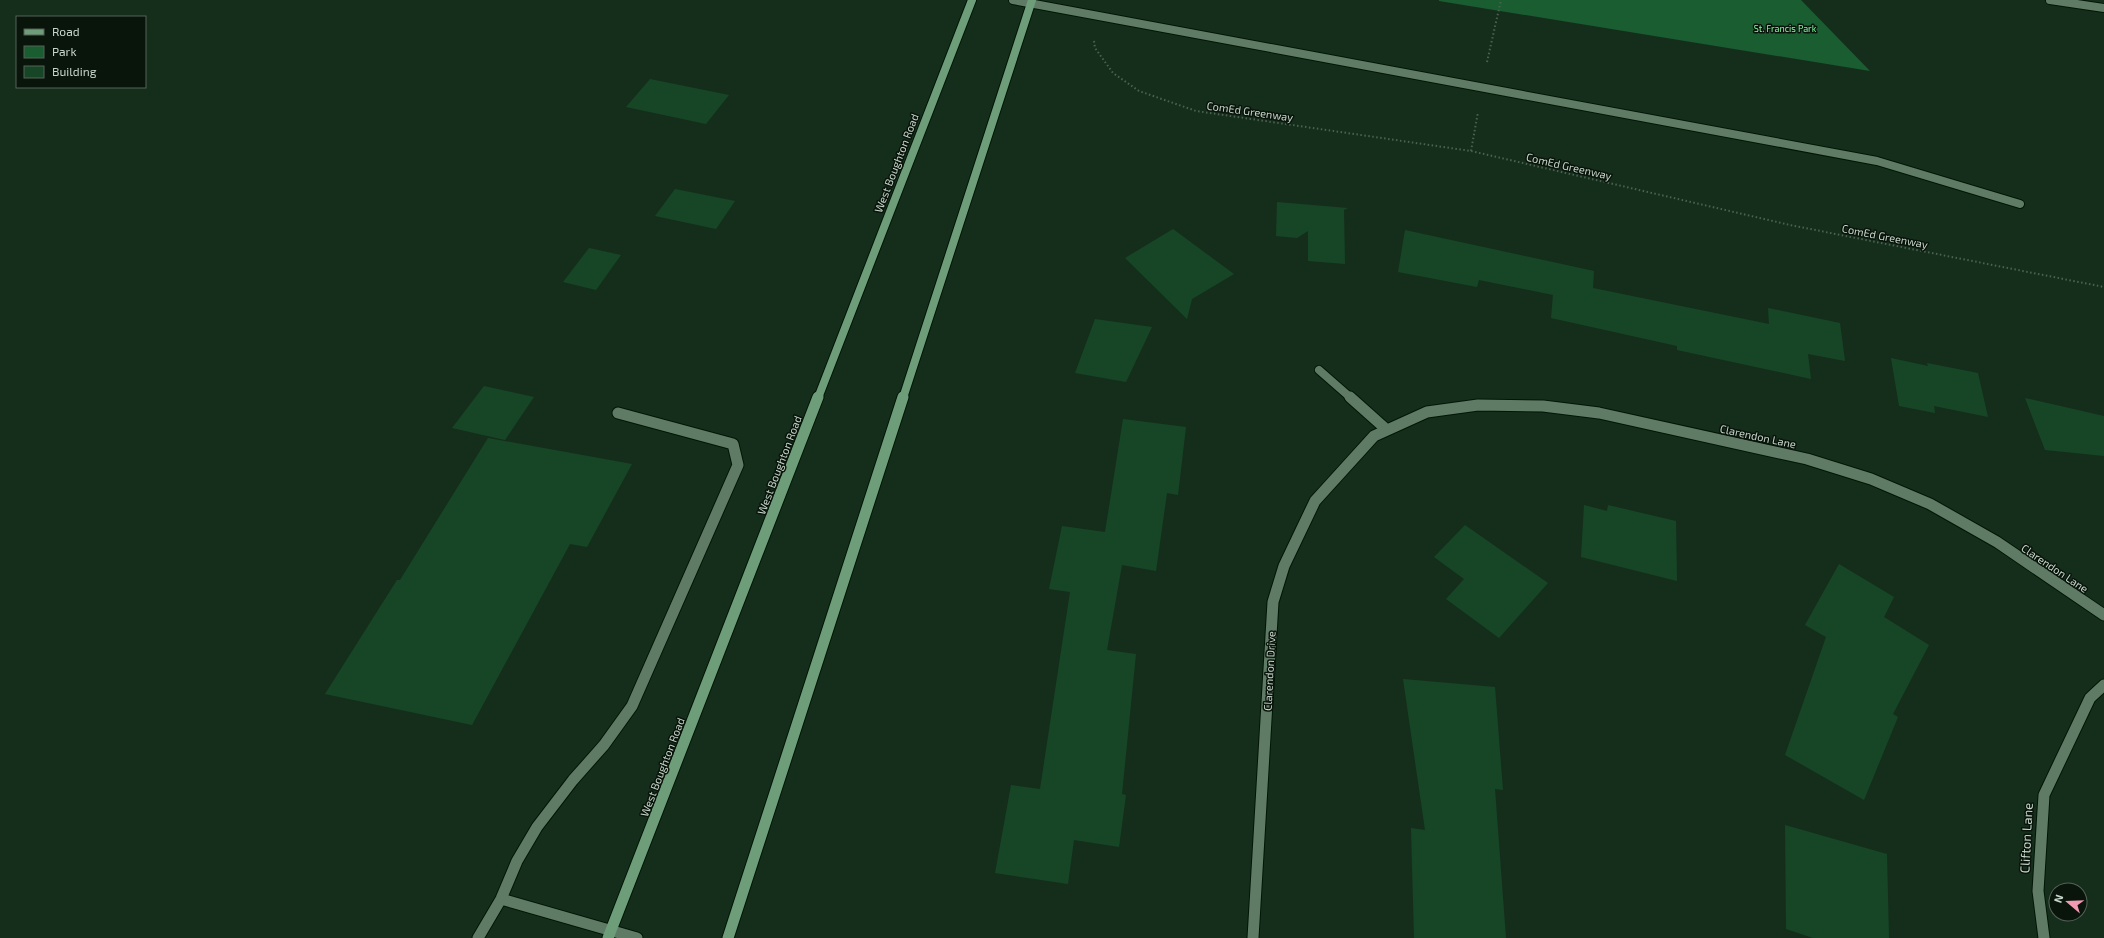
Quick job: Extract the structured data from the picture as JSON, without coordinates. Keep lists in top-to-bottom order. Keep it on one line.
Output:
{"streets":{"main road":["West Boughton Road"],"street":["Clarendon Lane","Clarendon Drive","Clifton Lane"],"path":["ComEd Greenway"]},"crossings":[["Clarendon Lane","Clarendon Drive"]],"parks":["St. Francis Park"],"legend":["Road","Park","Building"],"north":"left"}
